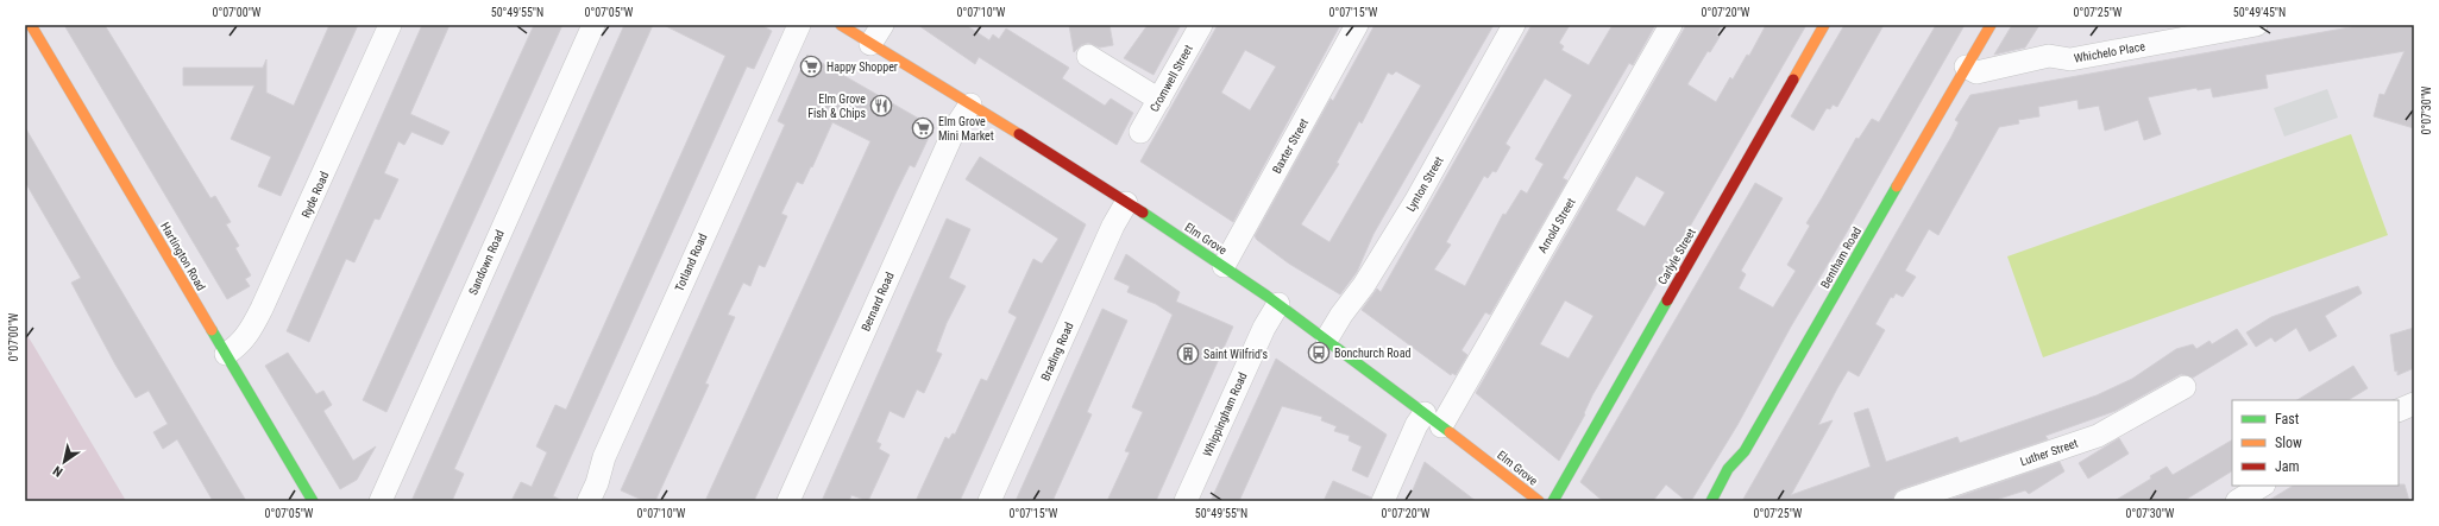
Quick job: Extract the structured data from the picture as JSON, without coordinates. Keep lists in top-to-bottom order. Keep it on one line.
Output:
{"streets":{"street":["Whichelo Place","Cromwell Street","Baxter Street","Lynton Street","Ryde Road","Arnold Street","Elm Grove","Hartington Road","Carlyle Street","Bentham Road","Sandown Road","Totland Road","Bernard Road","Brading Road","Whippingham Road","Luther Street"]},"crossings":[["Whichelo Place","Bentham Road"],["Baxter Street","Elm Grove"],["Lynton Street","Elm Grove"],["Ryde Road","Hartington Road"],["Arnold Street","Elm Grove"],["Elm Grove","Bernard Road"],["Elm Grove","Brading Road"],["Elm Grove","Whippingham Road"]],"places":{"supermarket":["Happy Shopper","Elm Grove Mini Market"],"restaurant":["Elm Grove Fish & Chips"],"bus stop":["Bonchurch Road"],"building":["Saint Wilfrid's"]},"legend":["Fast","Slow","Jam"],"north":"bottom left","coordinates":["0°07'00\"W","50°49'55\"N","0°07'05\"W","0°07'10\"W","0°07'15\"W","0°07'20\"W","0°07'25\"W","50°49'45\"N","0°07'30\"W"]}
